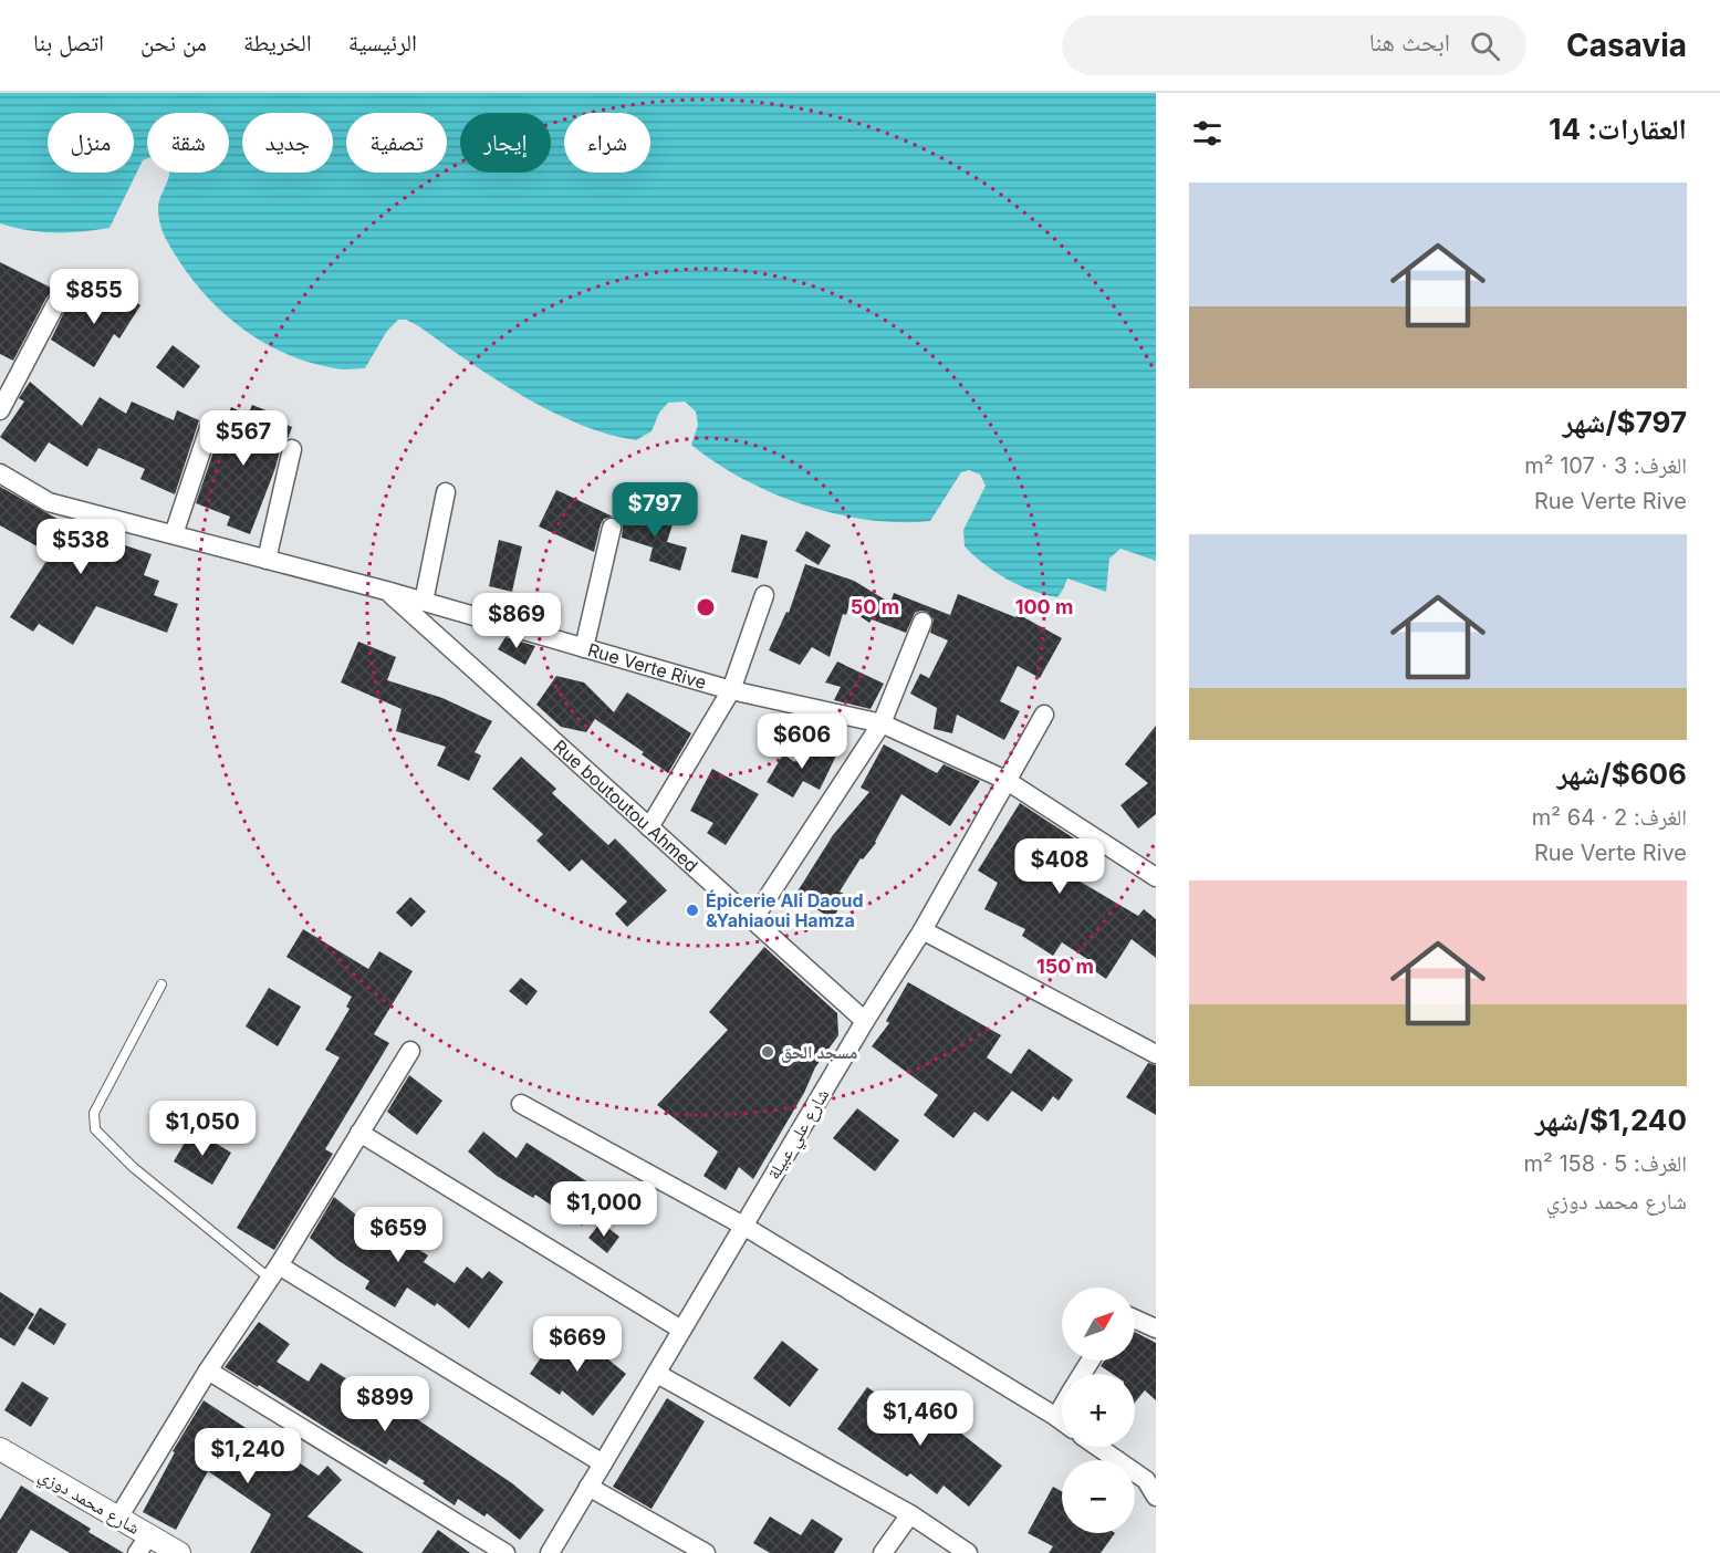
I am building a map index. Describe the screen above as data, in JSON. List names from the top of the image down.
{
  "streets": {
    "street": [
      "Rue Verte Rive",
      "Rue boutoutou Ahmed",
      "شارع علي عبيلة",
      "شارع محمد دوزي"
    ]
  },
  "crossings": [
    ["Rue Verte Rive", "Rue boutoutou Ahmed"],
    ["Rue Verte Rive", "شارع علي عبيلة"],
    ["Rue boutoutou Ahmed", "شارع علي عبيلة"]
  ],
  "places": ["Épicerie Ali Daoud &Yahiaoui Hamza", "مسجد الحق"],
  "north": "top right",
  "page": {
    "header": "Casavia",
    "search": "ابحث هنا",
    "nav": [
      "الرئيسية",
      "الخريطة",
      "من نحن",
      "اتصل بنا"
    ],
    "heading": "العقارات: 14",
    "chip": [
      "شراء",
      "إيجار",
      "تصفية",
      "جديد",
      "شقة",
      "منزل"
    ],
    "list": [
      {
        "name": "$797/شهر",
        "note": "الغرف: 3 · 107 m² · Rue Verte Rive"
      },
      {
        "name": "$606/شهر",
        "note": "الغرف: 2 · 64 m² · Rue Verte Rive"
      },
      {
        "name": "$1,240/شهر",
        "note": "الغرف: 5 · 158 m² · شارع محمد دوزي"
      }
    ],
    "price": [
      "$855",
      "$567",
      "$797",
      "$538",
      "$869",
      "$606",
      "$408",
      "$1,050",
      "$1,000",
      "$659",
      "$669",
      "$899",
      "$1,460",
      "$1,240"
    ],
    "map_buttons": ["+", "−"]
  },
  "rings": ["50 m", "100 m", "150 m"]
}
